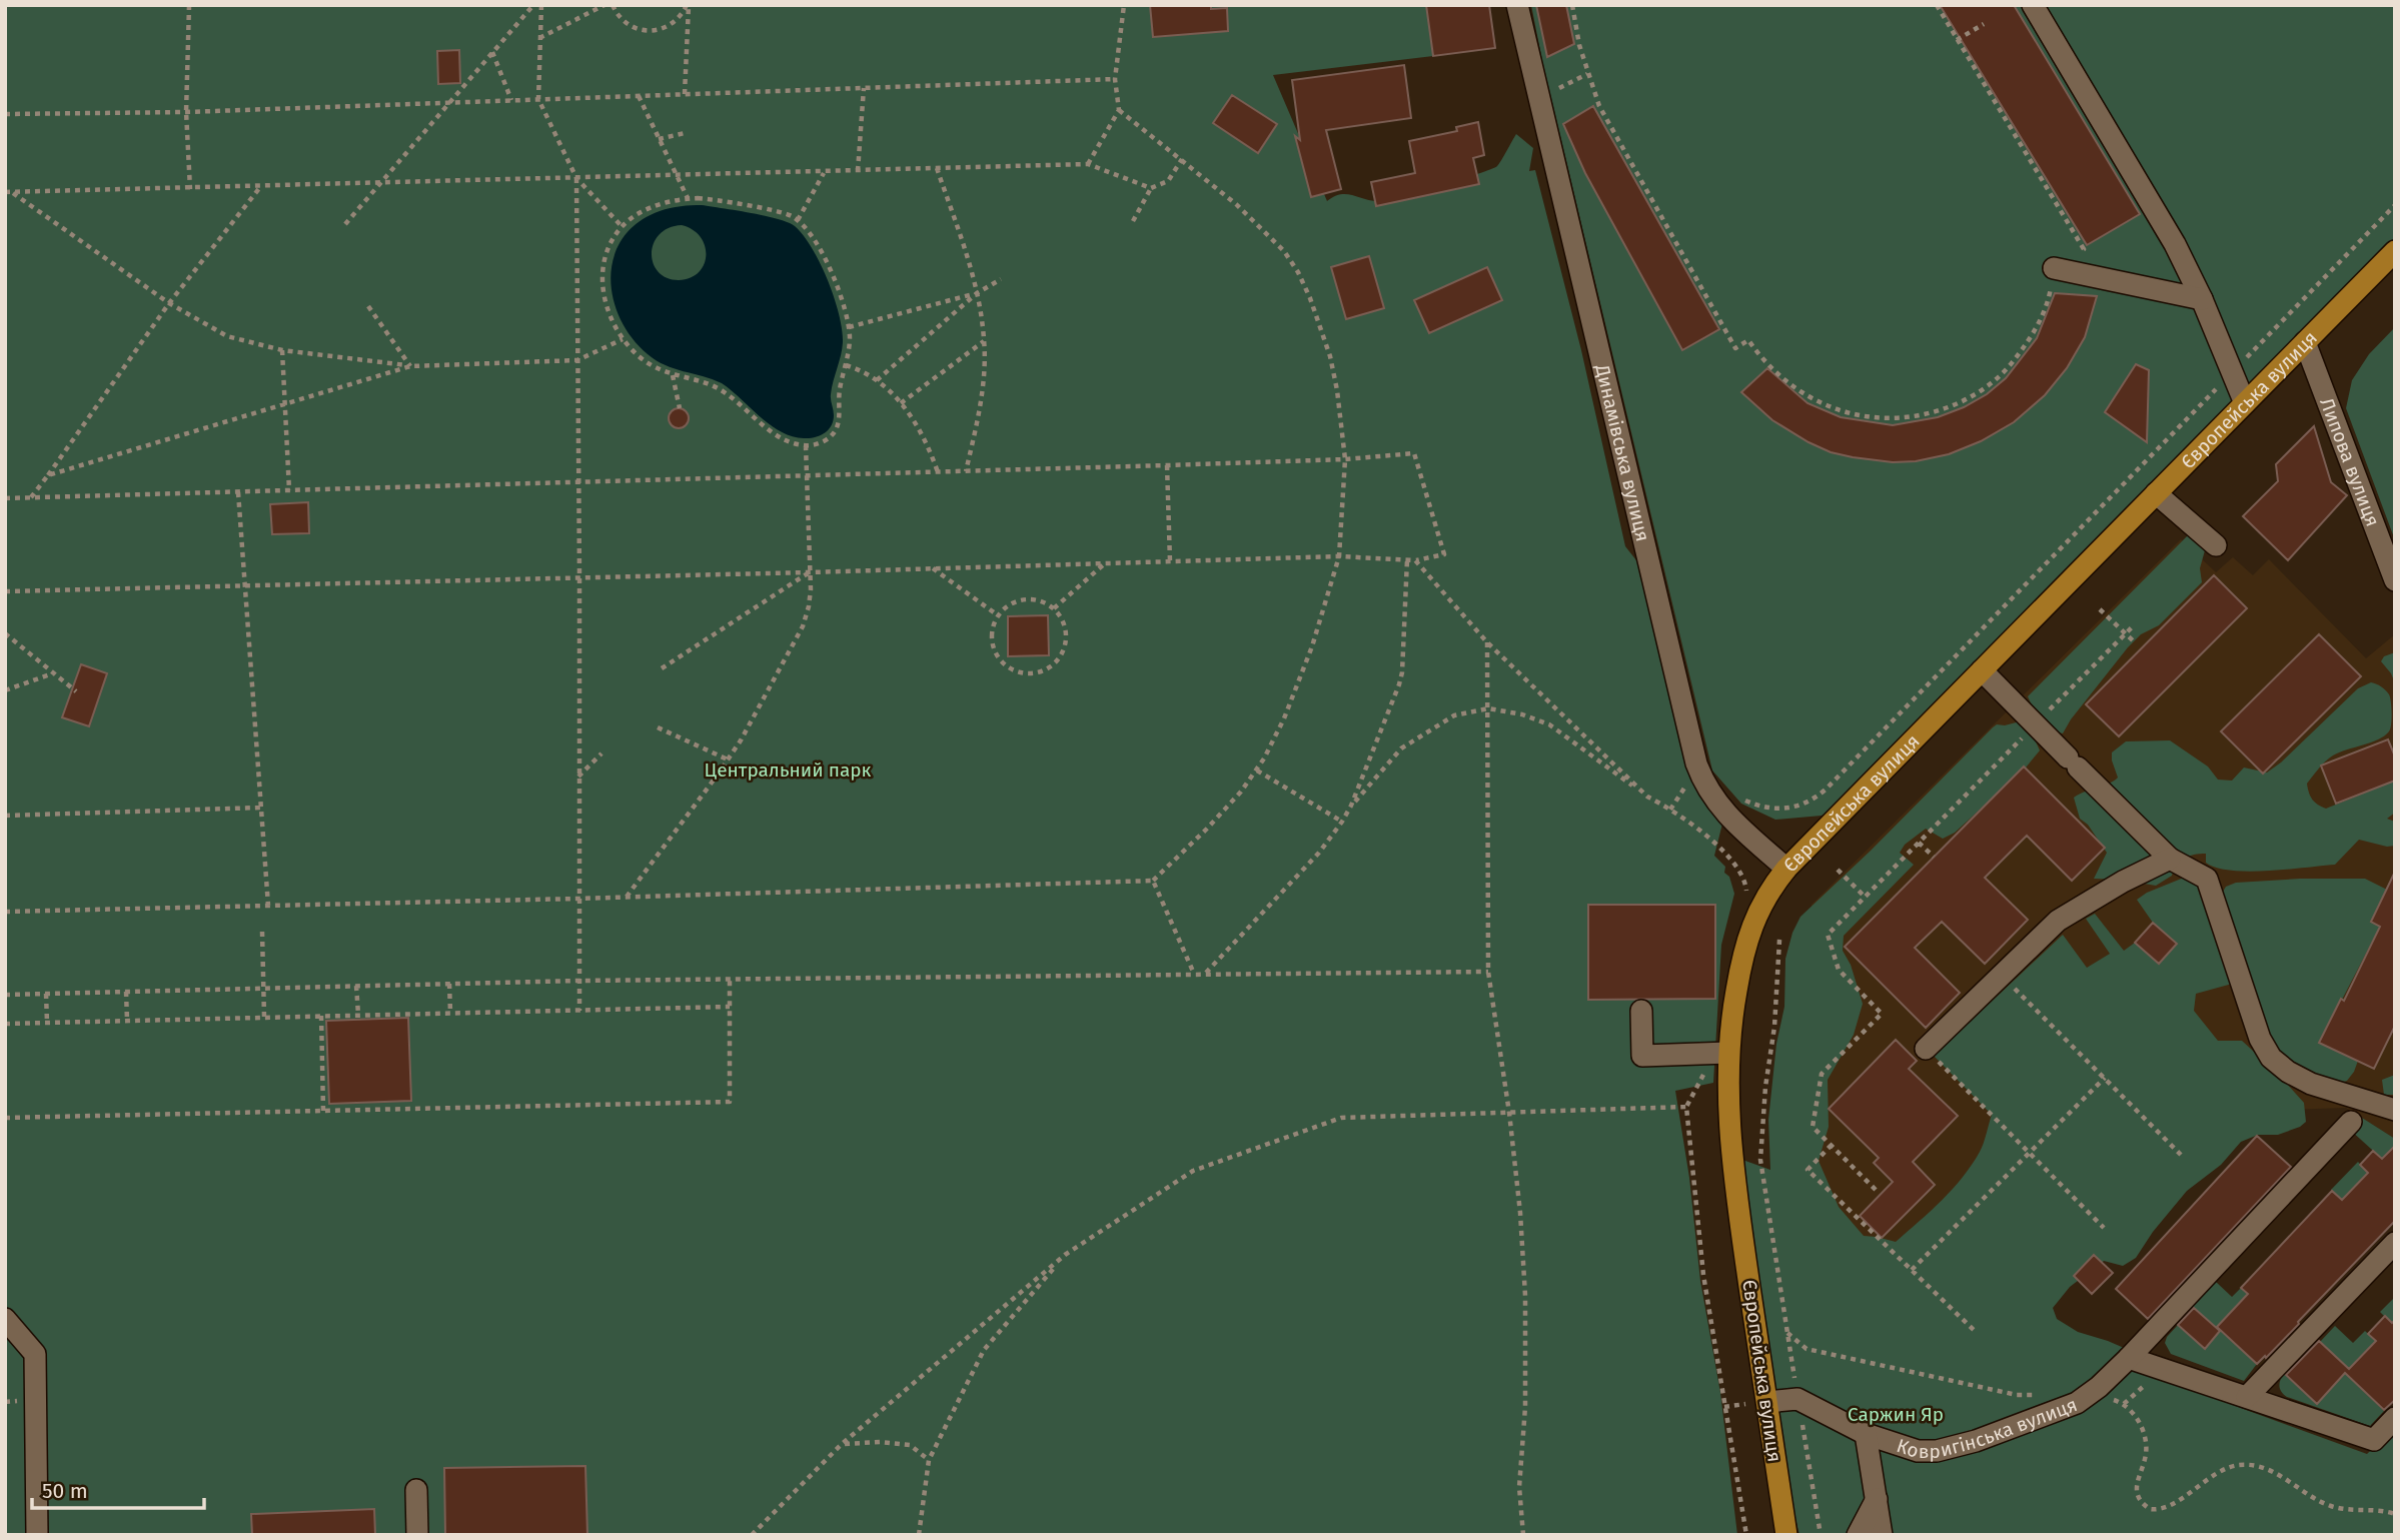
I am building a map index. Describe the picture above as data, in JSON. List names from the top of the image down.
{
  "streets": {
    "main road": ["Європейська вулиця"],
    "street": ["Динамівська вулиця", "Липова вулиця", "Ковригінська вулиця"]
  },
  "crossings": [
    ["Європейська вулиця", "Динамівська вулиця"],
    ["Європейська вулиця", "Липова вулиця"]
  ],
  "parks": ["Центральний парк", "Саржин Яр"],
  "scale_bar": "50 m"
}
